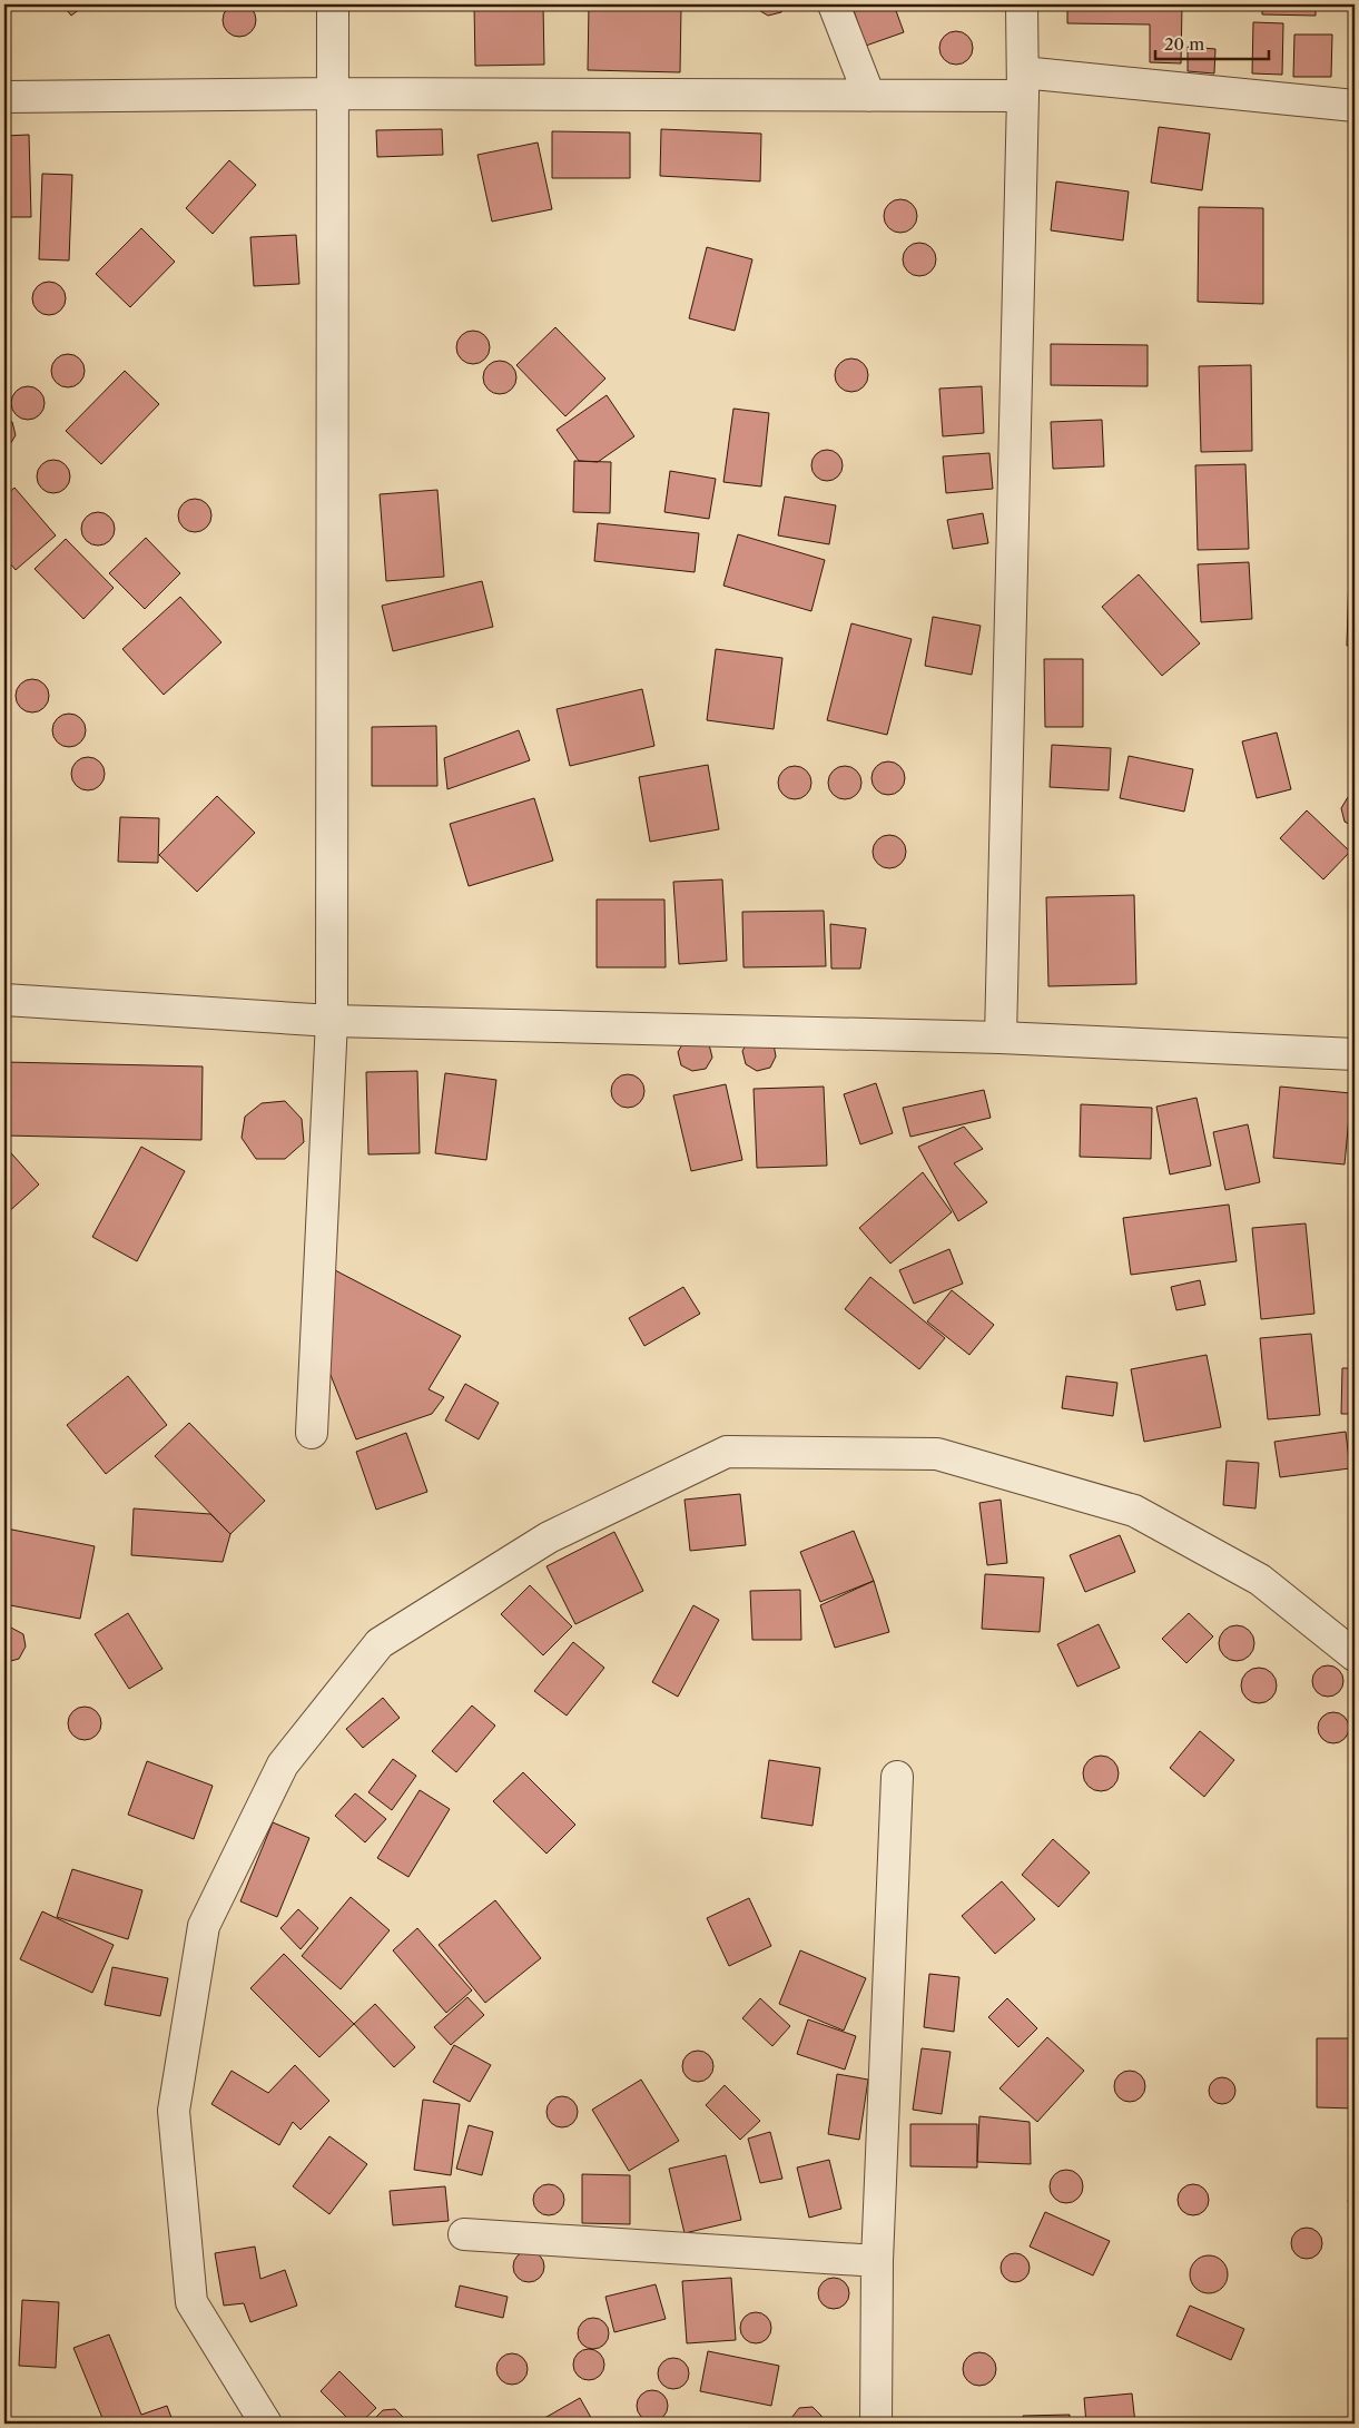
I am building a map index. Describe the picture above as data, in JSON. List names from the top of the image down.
{
  "scale_bar": "20 m"
}
